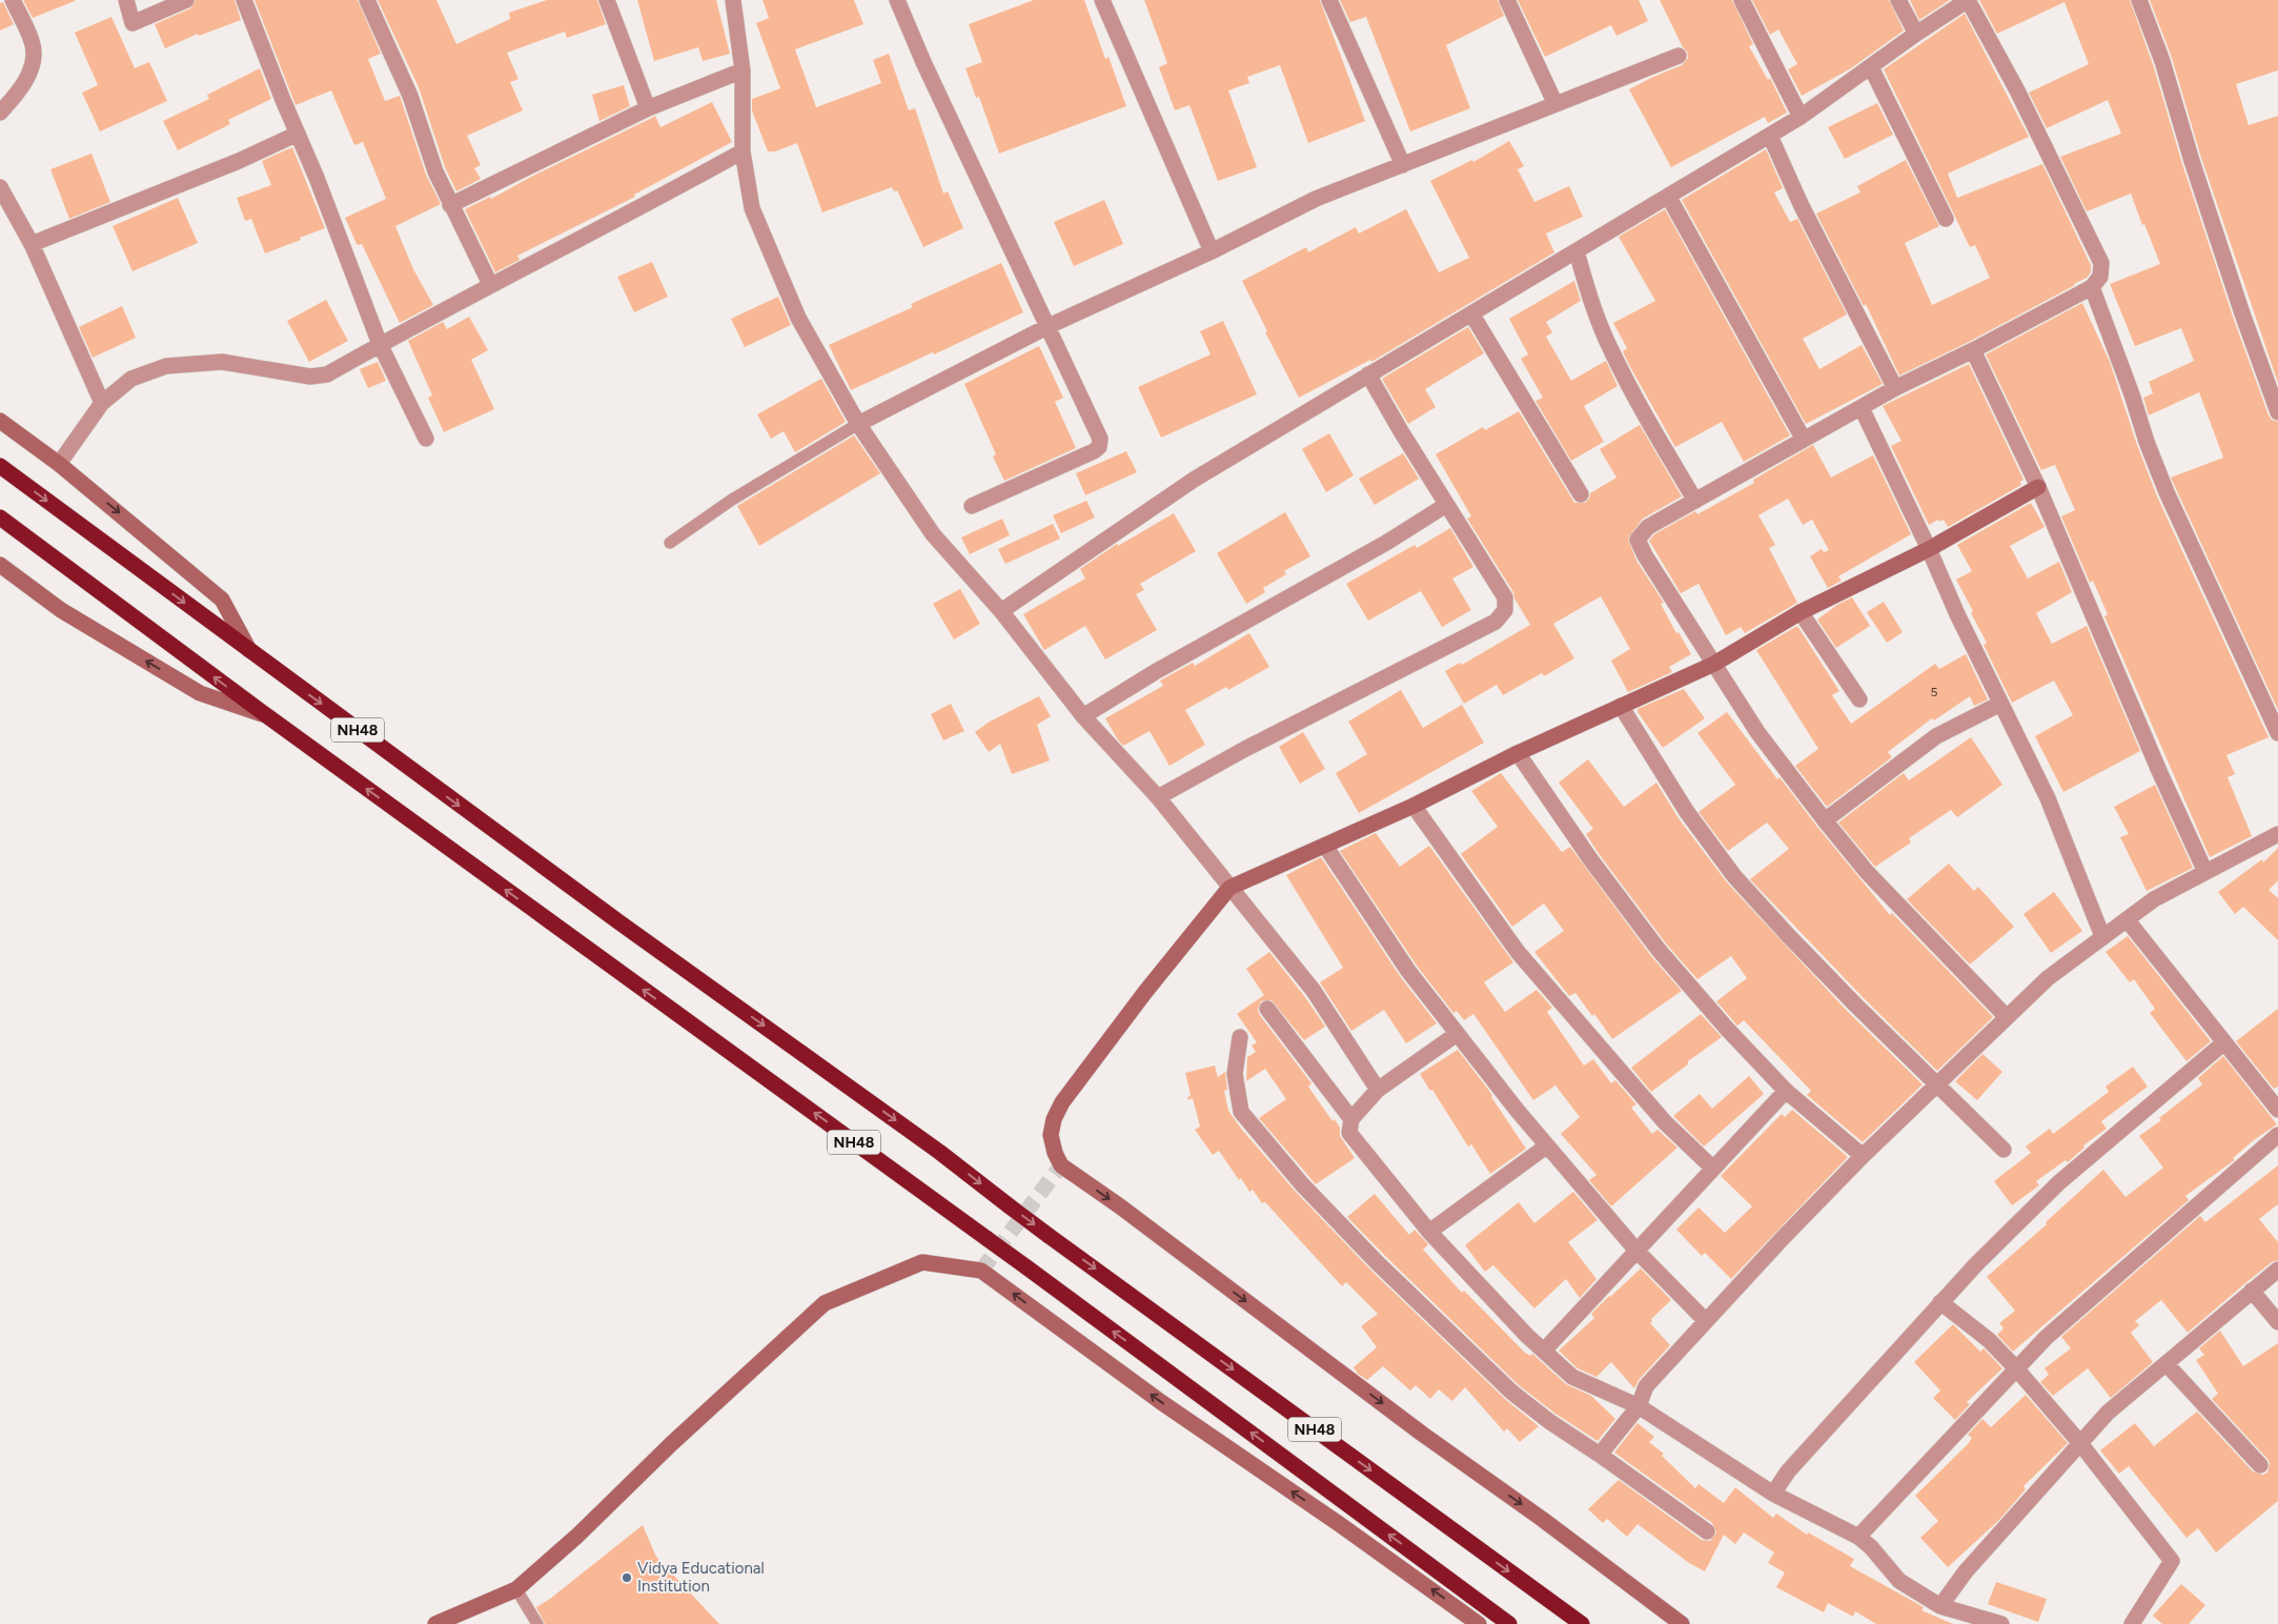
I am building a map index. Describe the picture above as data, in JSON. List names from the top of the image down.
{
  "streets": {
    "highway": ["NH48"]
  },
  "places": ["Vidya Educational Institution"],
  "house_numbers": ["5"]
}
